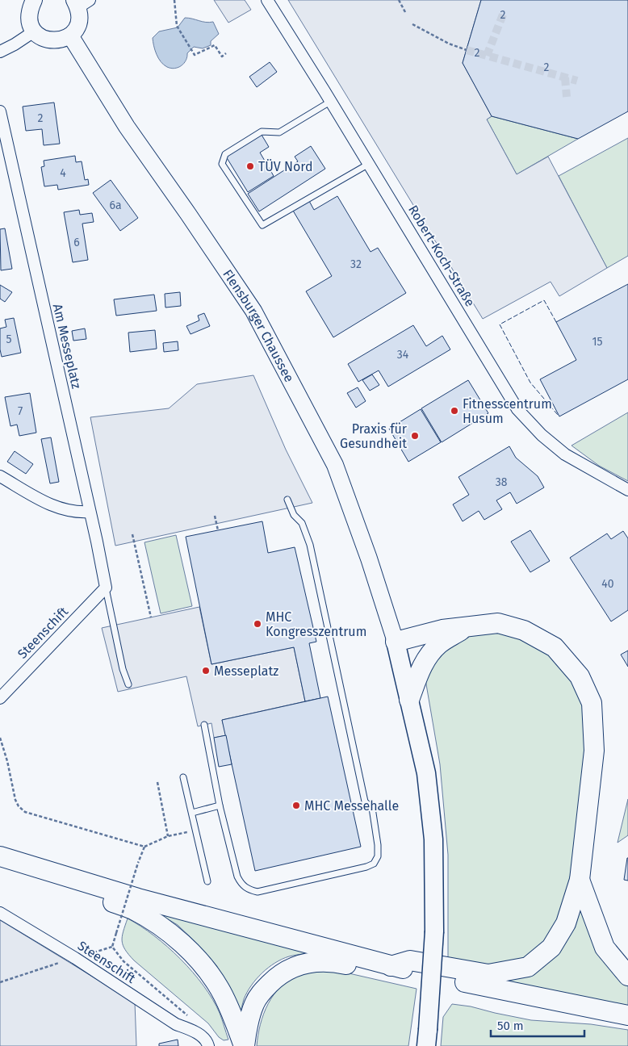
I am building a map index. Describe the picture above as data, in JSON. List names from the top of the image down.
{
  "streets": {
    "main road": ["Flensburger Chaussee"],
    "street": ["Robert-Koch-Straße", "Am Messeplatz", "Steenschift"]
  },
  "crossings": [
    ["Am Messeplatz", "Steenschift"]
  ],
  "places": [
    "TÜV Nord",
    "Fitnesscentrum Husum",
    "Praxis für Gesundheit",
    "MHC Kongresszentrum",
    "Messeplatz",
    "MHC Messehalle"
  ],
  "house_numbers": [
    "2",
    "2",
    "2",
    "2",
    "4",
    "6a",
    "6",
    "32",
    "5",
    "15",
    "34",
    "7",
    "38",
    "40"
  ],
  "scale_bar": "50 m"
}
